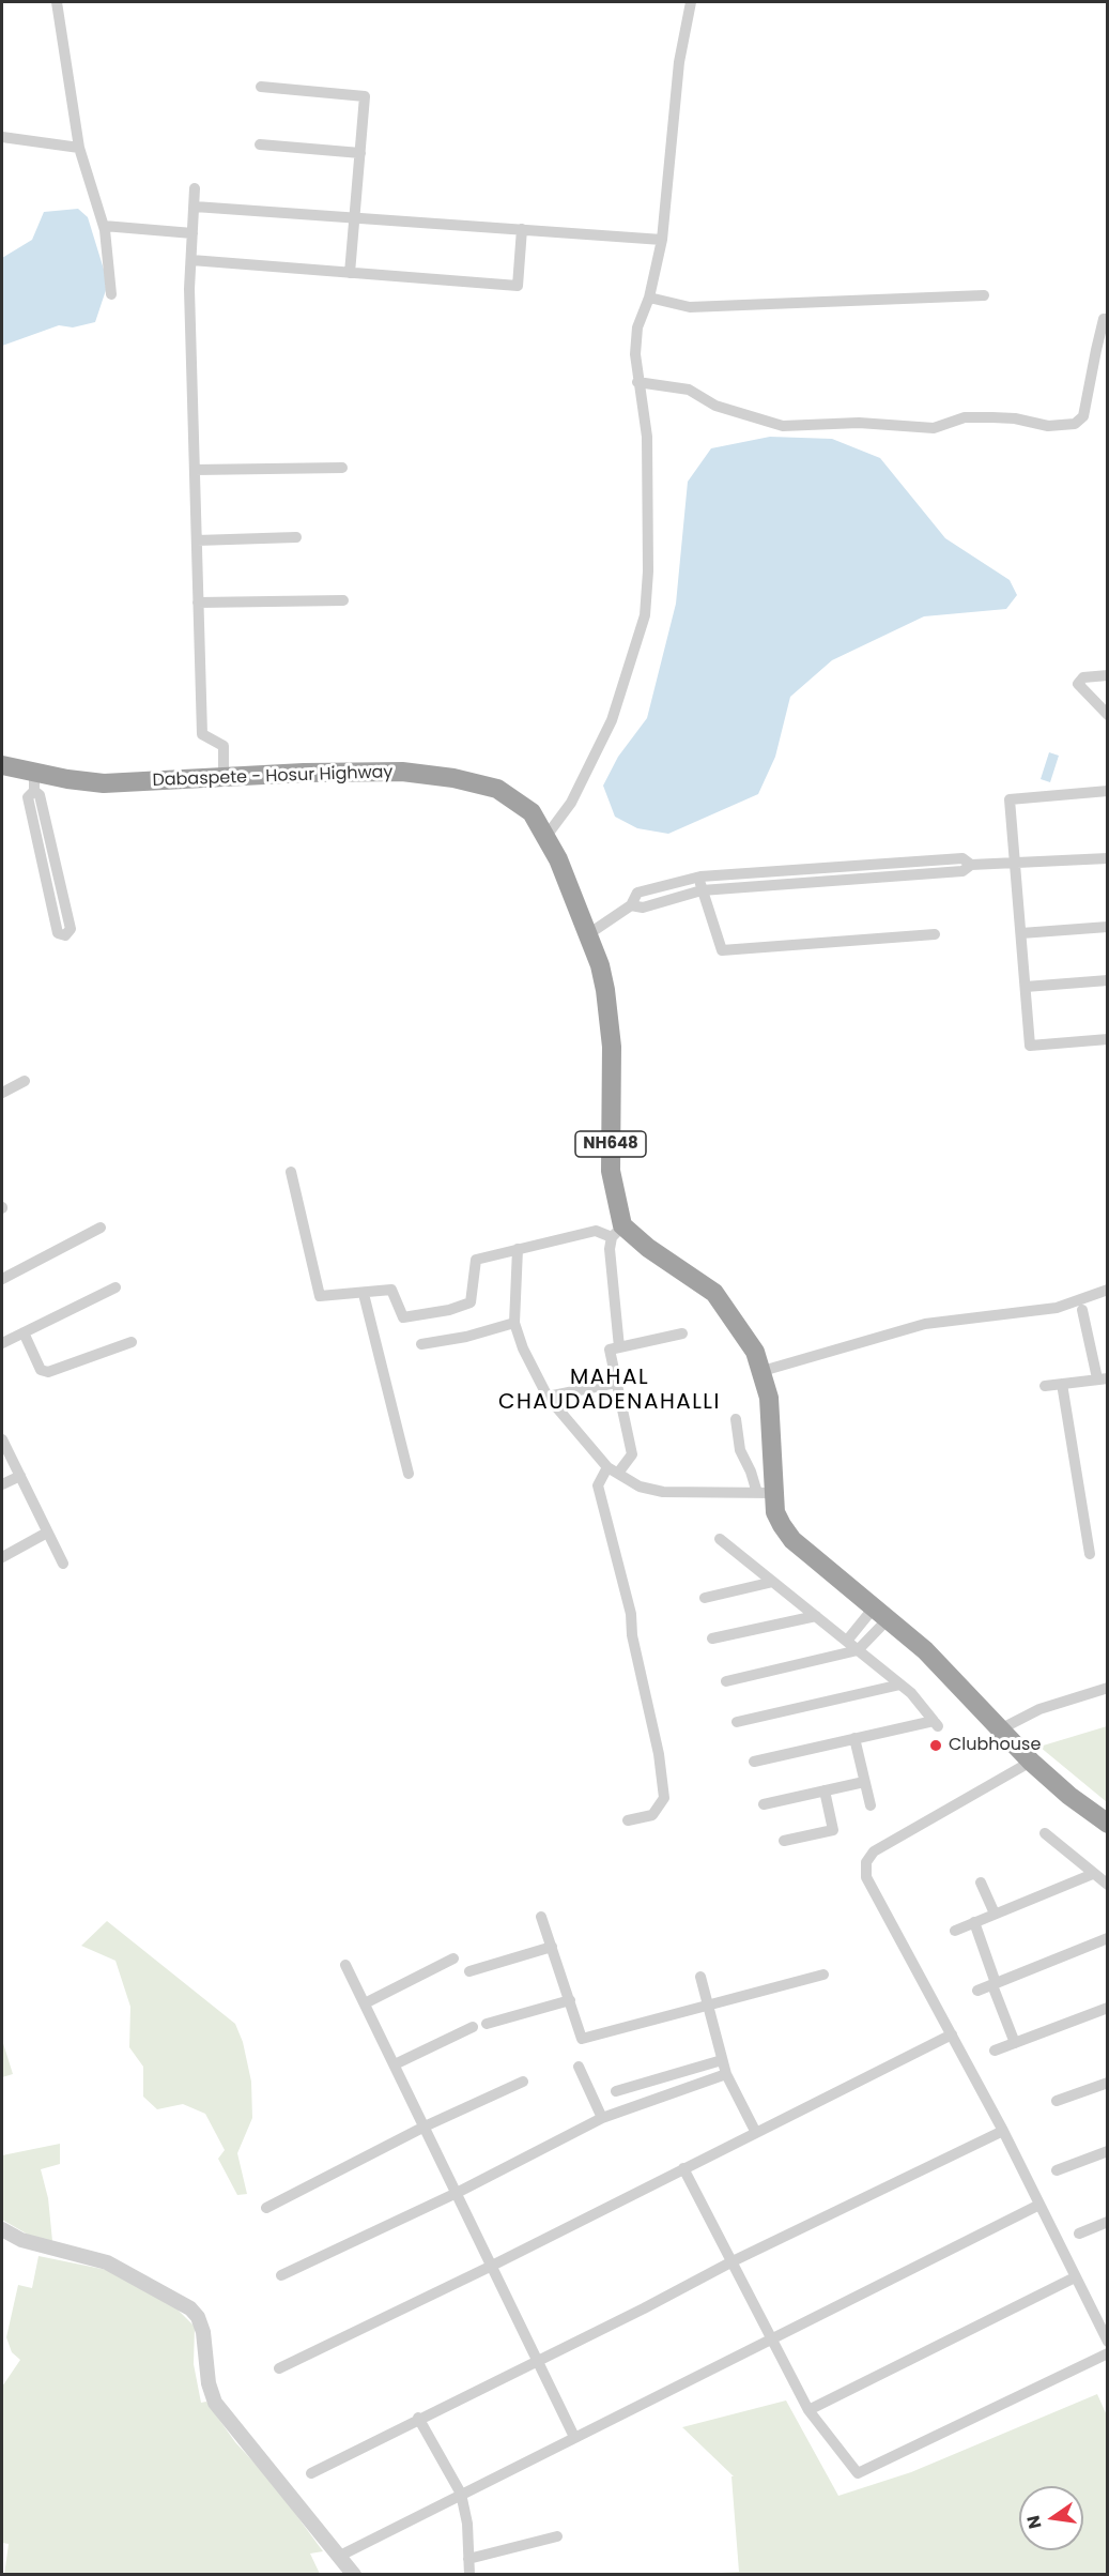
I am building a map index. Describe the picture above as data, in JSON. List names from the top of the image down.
{
  "streets": {
    "highway": ["Dabaspete - Hosur Highway", "NH648"]
  },
  "districts": ["MAHAL CHAUDADENAHALLI"],
  "places": ["Clubhouse"],
  "north": "left"
}
